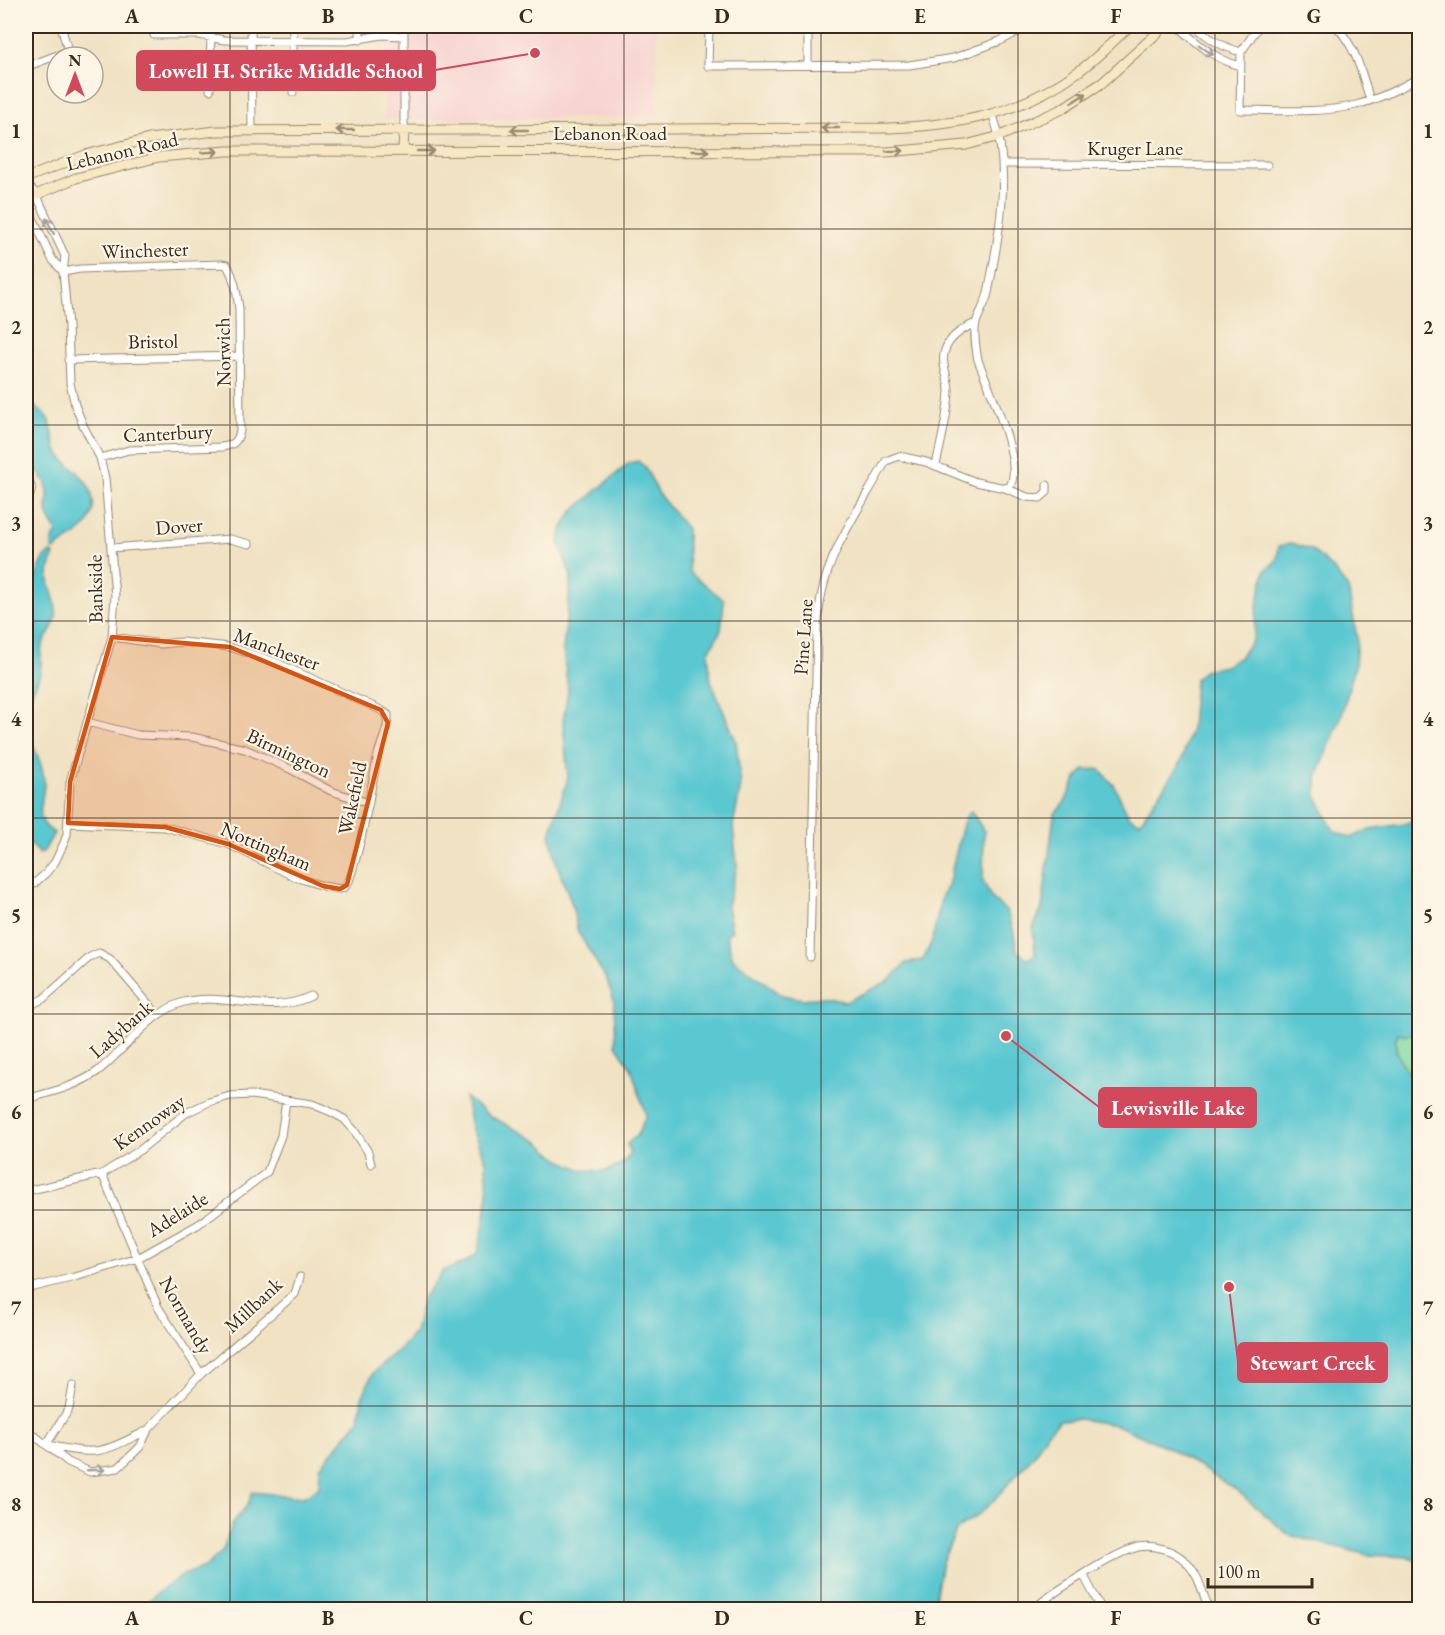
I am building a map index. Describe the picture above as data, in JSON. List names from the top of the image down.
{
  "streets": {
    "main road": ["Lebanon Road"],
    "street": [
      "Kruger Lane",
      "Winchester",
      "Bristol",
      "Norwich",
      "Canterbury",
      "Dover",
      "Bankside",
      "Pine Lane",
      "Manchester",
      "Birmington",
      "Wakefield",
      "Nottingham",
      "Ladybank",
      "Kennoway",
      "Adelaide",
      "Millbank",
      "Normandy"
    ]
  },
  "crossings": [
    ["Lebanon Road", "Bankside"],
    ["Winchester", "Norwich"],
    ["Winchester", "Bankside"],
    ["Bristol", "Norwich"],
    ["Bristol", "Bankside"],
    ["Norwich", "Canterbury"],
    ["Canterbury", "Bankside"],
    ["Dover", "Bankside"],
    ["Bankside", "Manchester"],
    ["Bankside", "Birmington"],
    ["Bankside", "Nottingham"],
    ["Manchester", "Wakefield"],
    ["Birmington", "Wakefield"],
    ["Wakefield", "Nottingham"],
    ["Kennoway", "Adelaide"],
    ["Kennoway", "Normandy"],
    ["Adelaide", "Normandy"],
    ["Millbank", "Normandy"]
  ],
  "places": ["Lowell H. Strike Middle School", "Lewisville Lake", "Stewart Creek"],
  "scale_bar": "100 m",
  "north": "top",
  "grid": {
    "columns": [
      "A",
      "B",
      "C",
      "D",
      "E",
      "F",
      "G"
    ],
    "rows": [
      "1",
      "2",
      "3",
      "4",
      "5",
      "6",
      "7",
      "8"
    ]
  }
}
